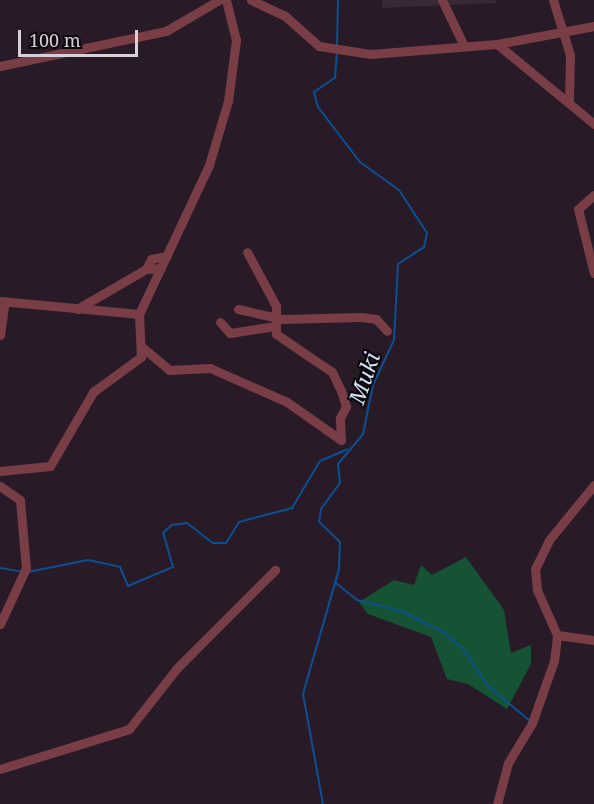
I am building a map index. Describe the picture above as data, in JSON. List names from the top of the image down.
{
  "water": ["Muki"],
  "scale_bar": "100 m"
}
